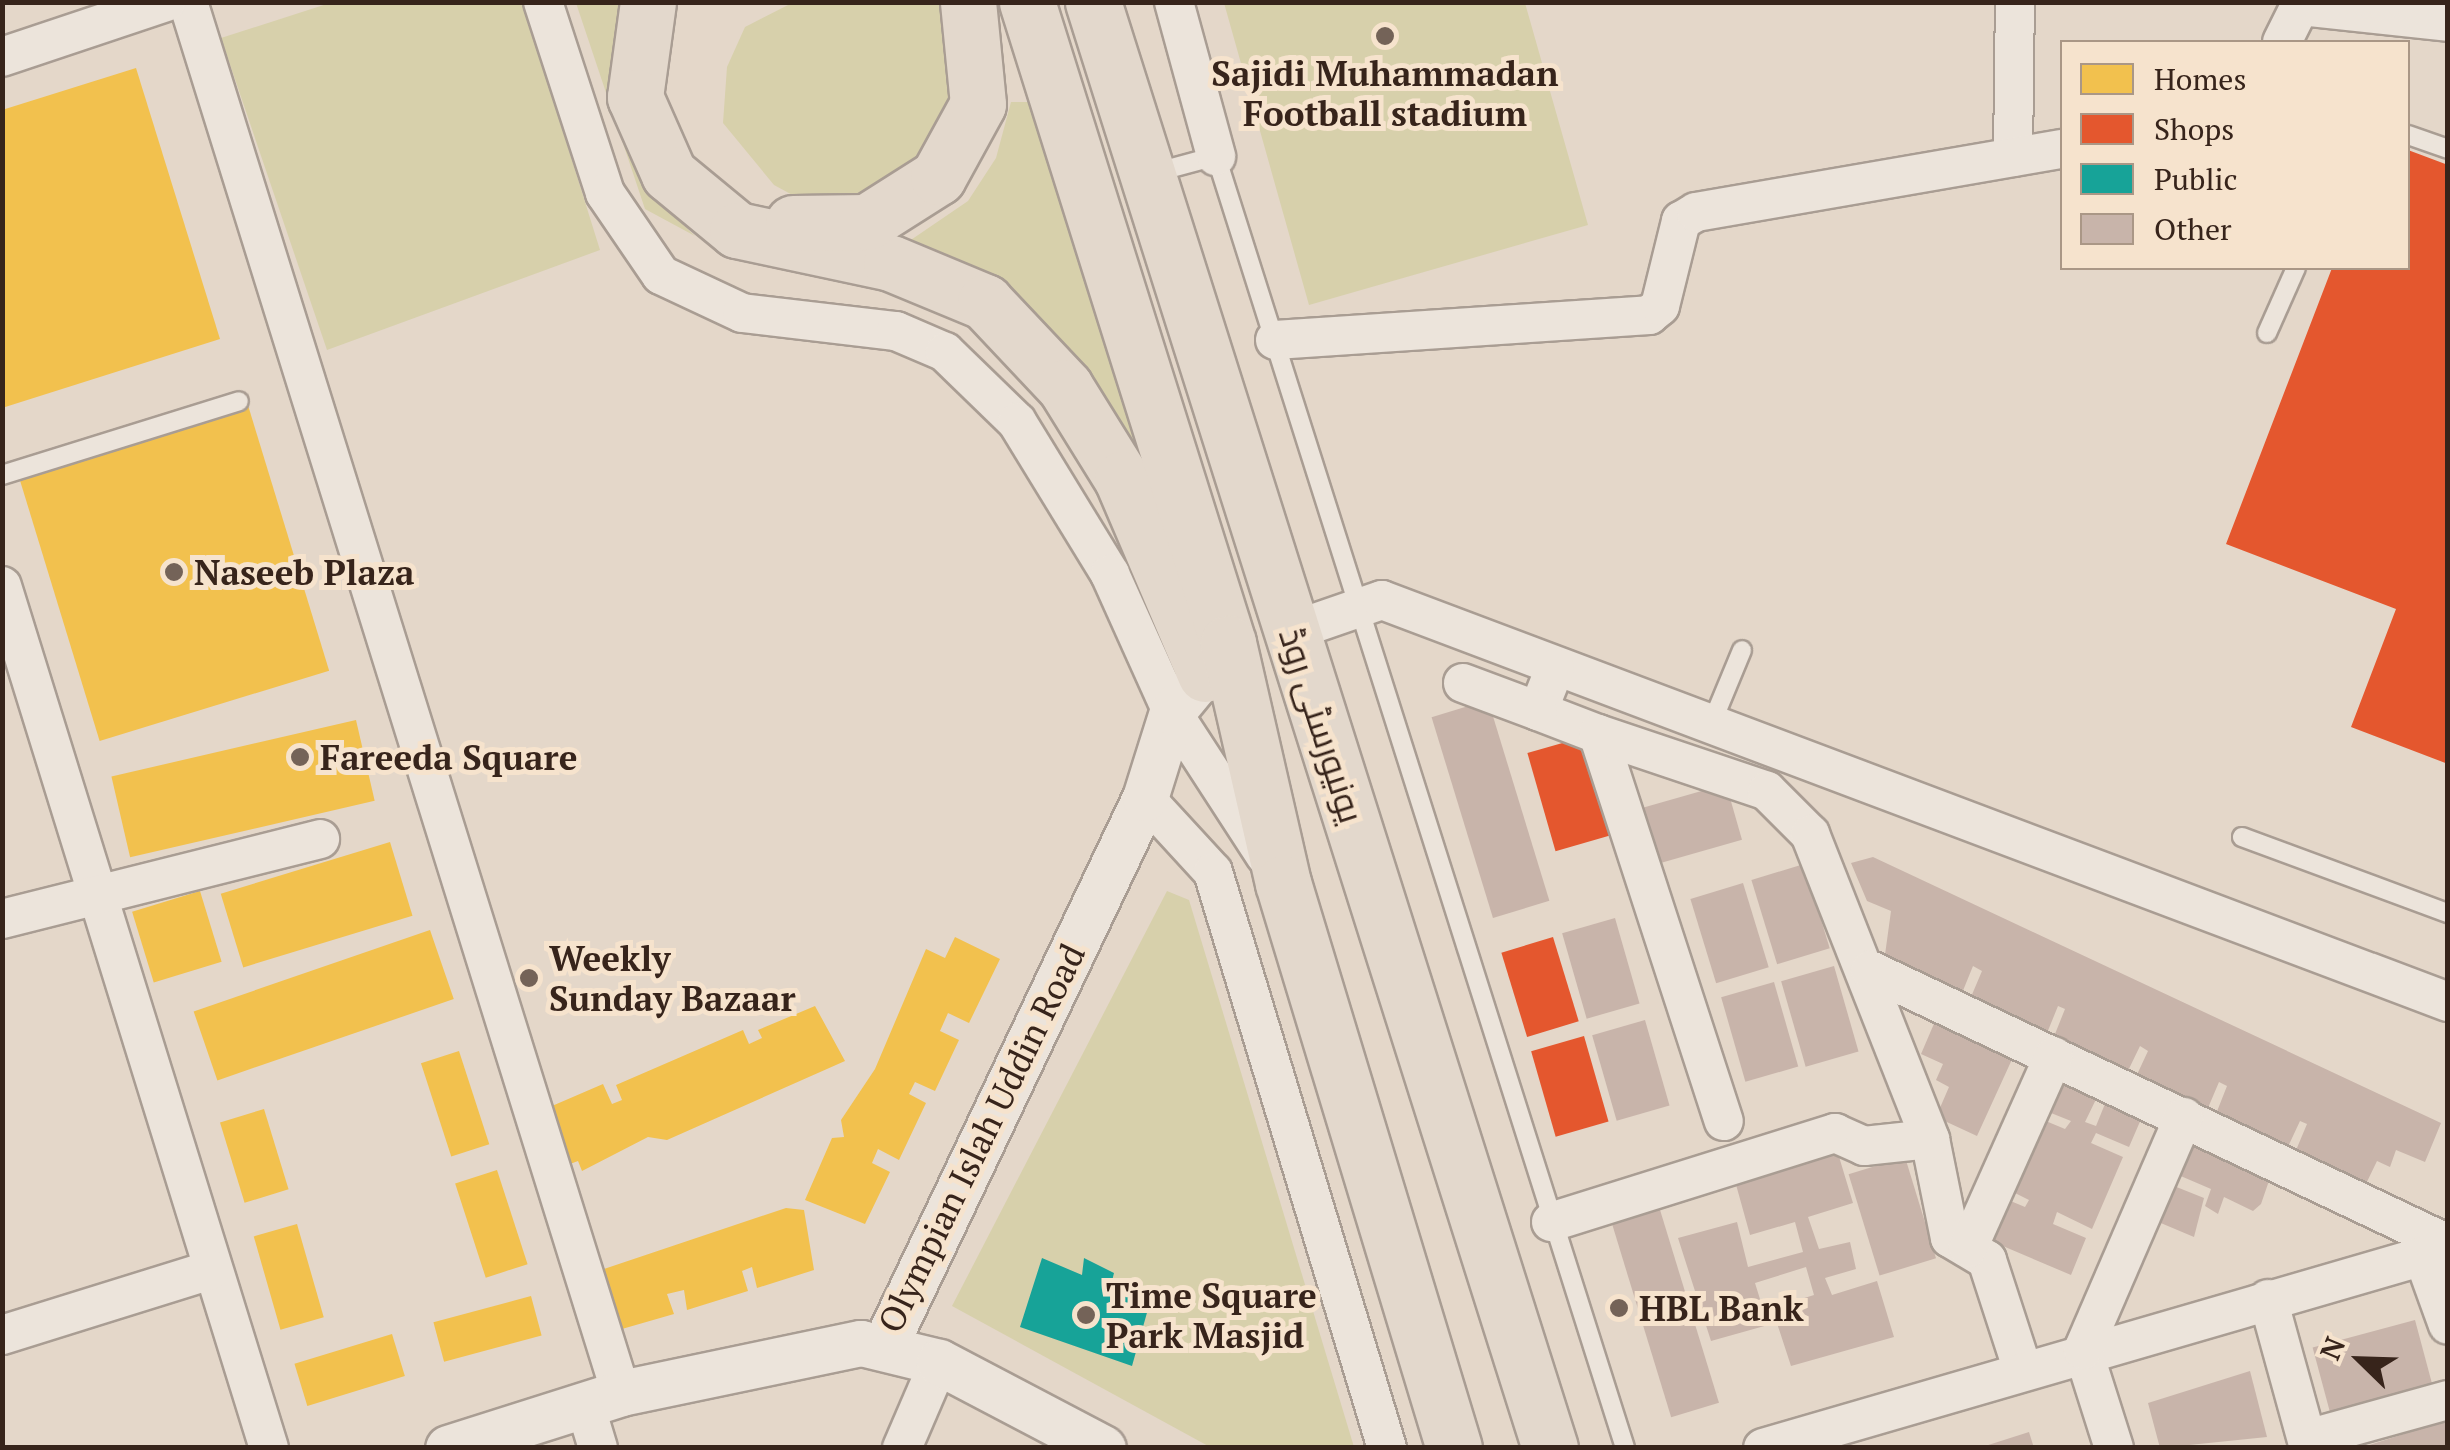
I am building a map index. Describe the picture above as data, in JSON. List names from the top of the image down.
{
  "streets": {
    "main road": ["یونیورسٹی روڈ"],
    "street": ["Olympian Islah Uddin Road"]
  },
  "crossings": [
    ["یونیورسٹی روڈ", "Olympian Islah Uddin Road"]
  ],
  "places": [
    "Sajidi Muhammadan Football stadium",
    "Naseeb Plaza",
    "Fareeda Square",
    "Weekly Sunday Bazaar",
    "HBL Bank",
    "Time Square Park Masjid"
  ],
  "legend": [
    "Homes",
    "Shops",
    "Public",
    "Other"
  ],
  "north": "top left"
}
